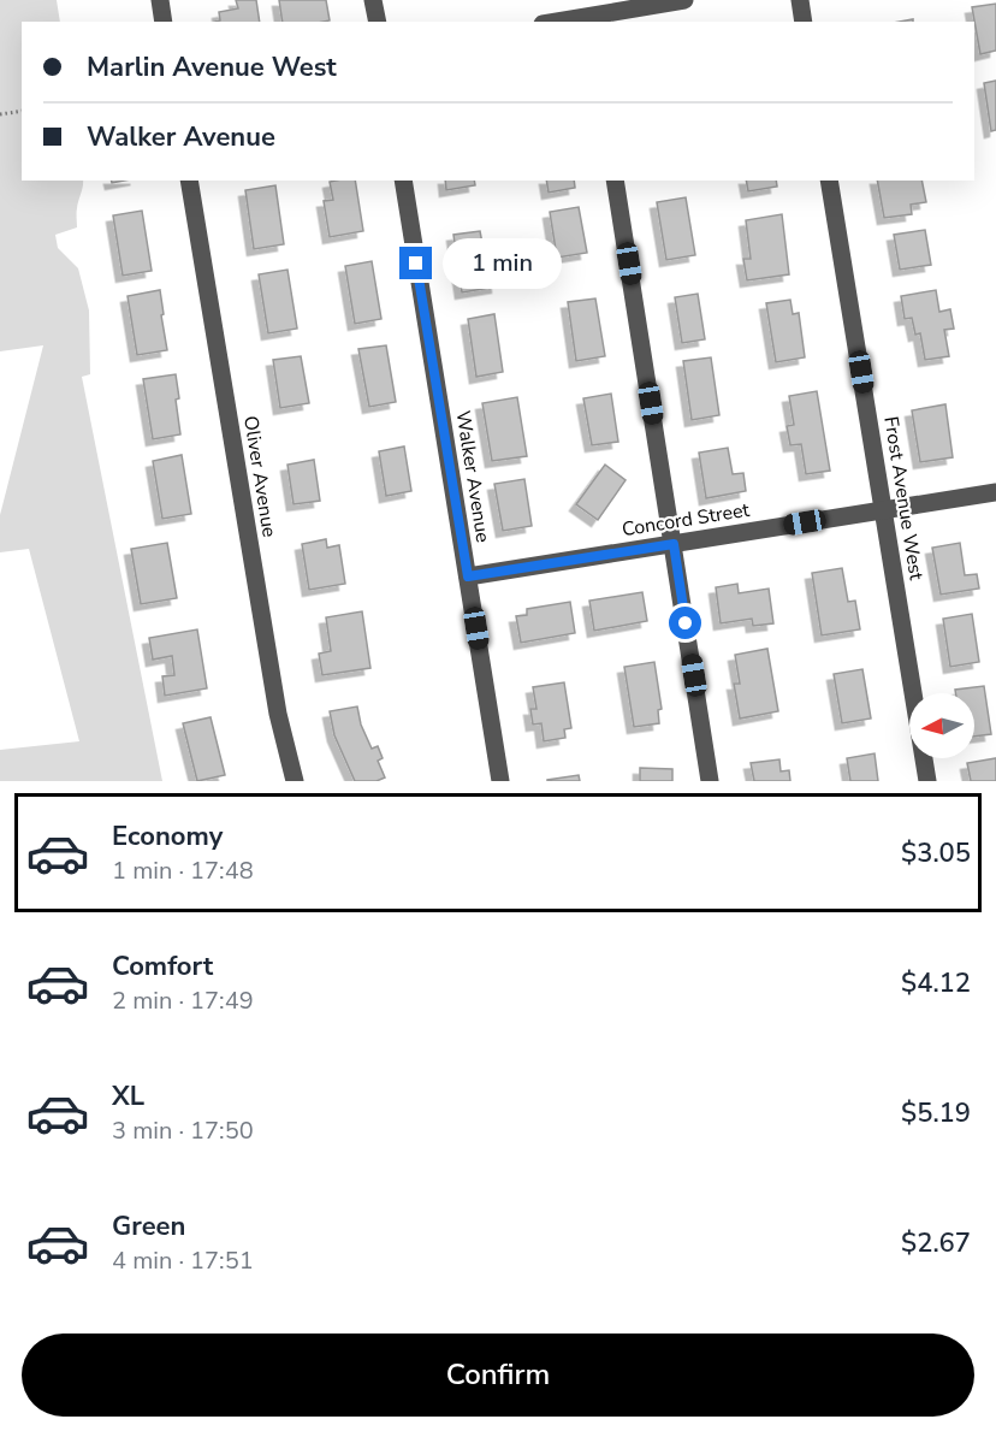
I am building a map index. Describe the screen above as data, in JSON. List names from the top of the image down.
{
  "streets": {
    "street": [
      "Oliver Avenue",
      "Walker Avenue",
      "Frost Avenue West",
      "Concord Street"
    ]
  },
  "crossings": [
    ["Walker Avenue", "Concord Street"],
    ["Frost Avenue West", "Concord Street"]
  ],
  "north": "left",
  "page": {
    "banner": ["Marlin Avenue West", "Walker Avenue"],
    "bubble": "1 min",
    "list": [
      {
        "name": "Economy",
        "note": "1 min · 17:48",
        "value": "$3.05"
      },
      {
        "name": "Comfort",
        "note": "2 min · 17:49",
        "value": "$4.12"
      },
      {
        "name": "XL",
        "note": "3 min · 17:50",
        "value": "$5.19"
      },
      {
        "name": "Green",
        "note": "4 min · 17:51",
        "value": "$2.67"
      }
    ],
    "buttons": "Confirm"
  }
}
